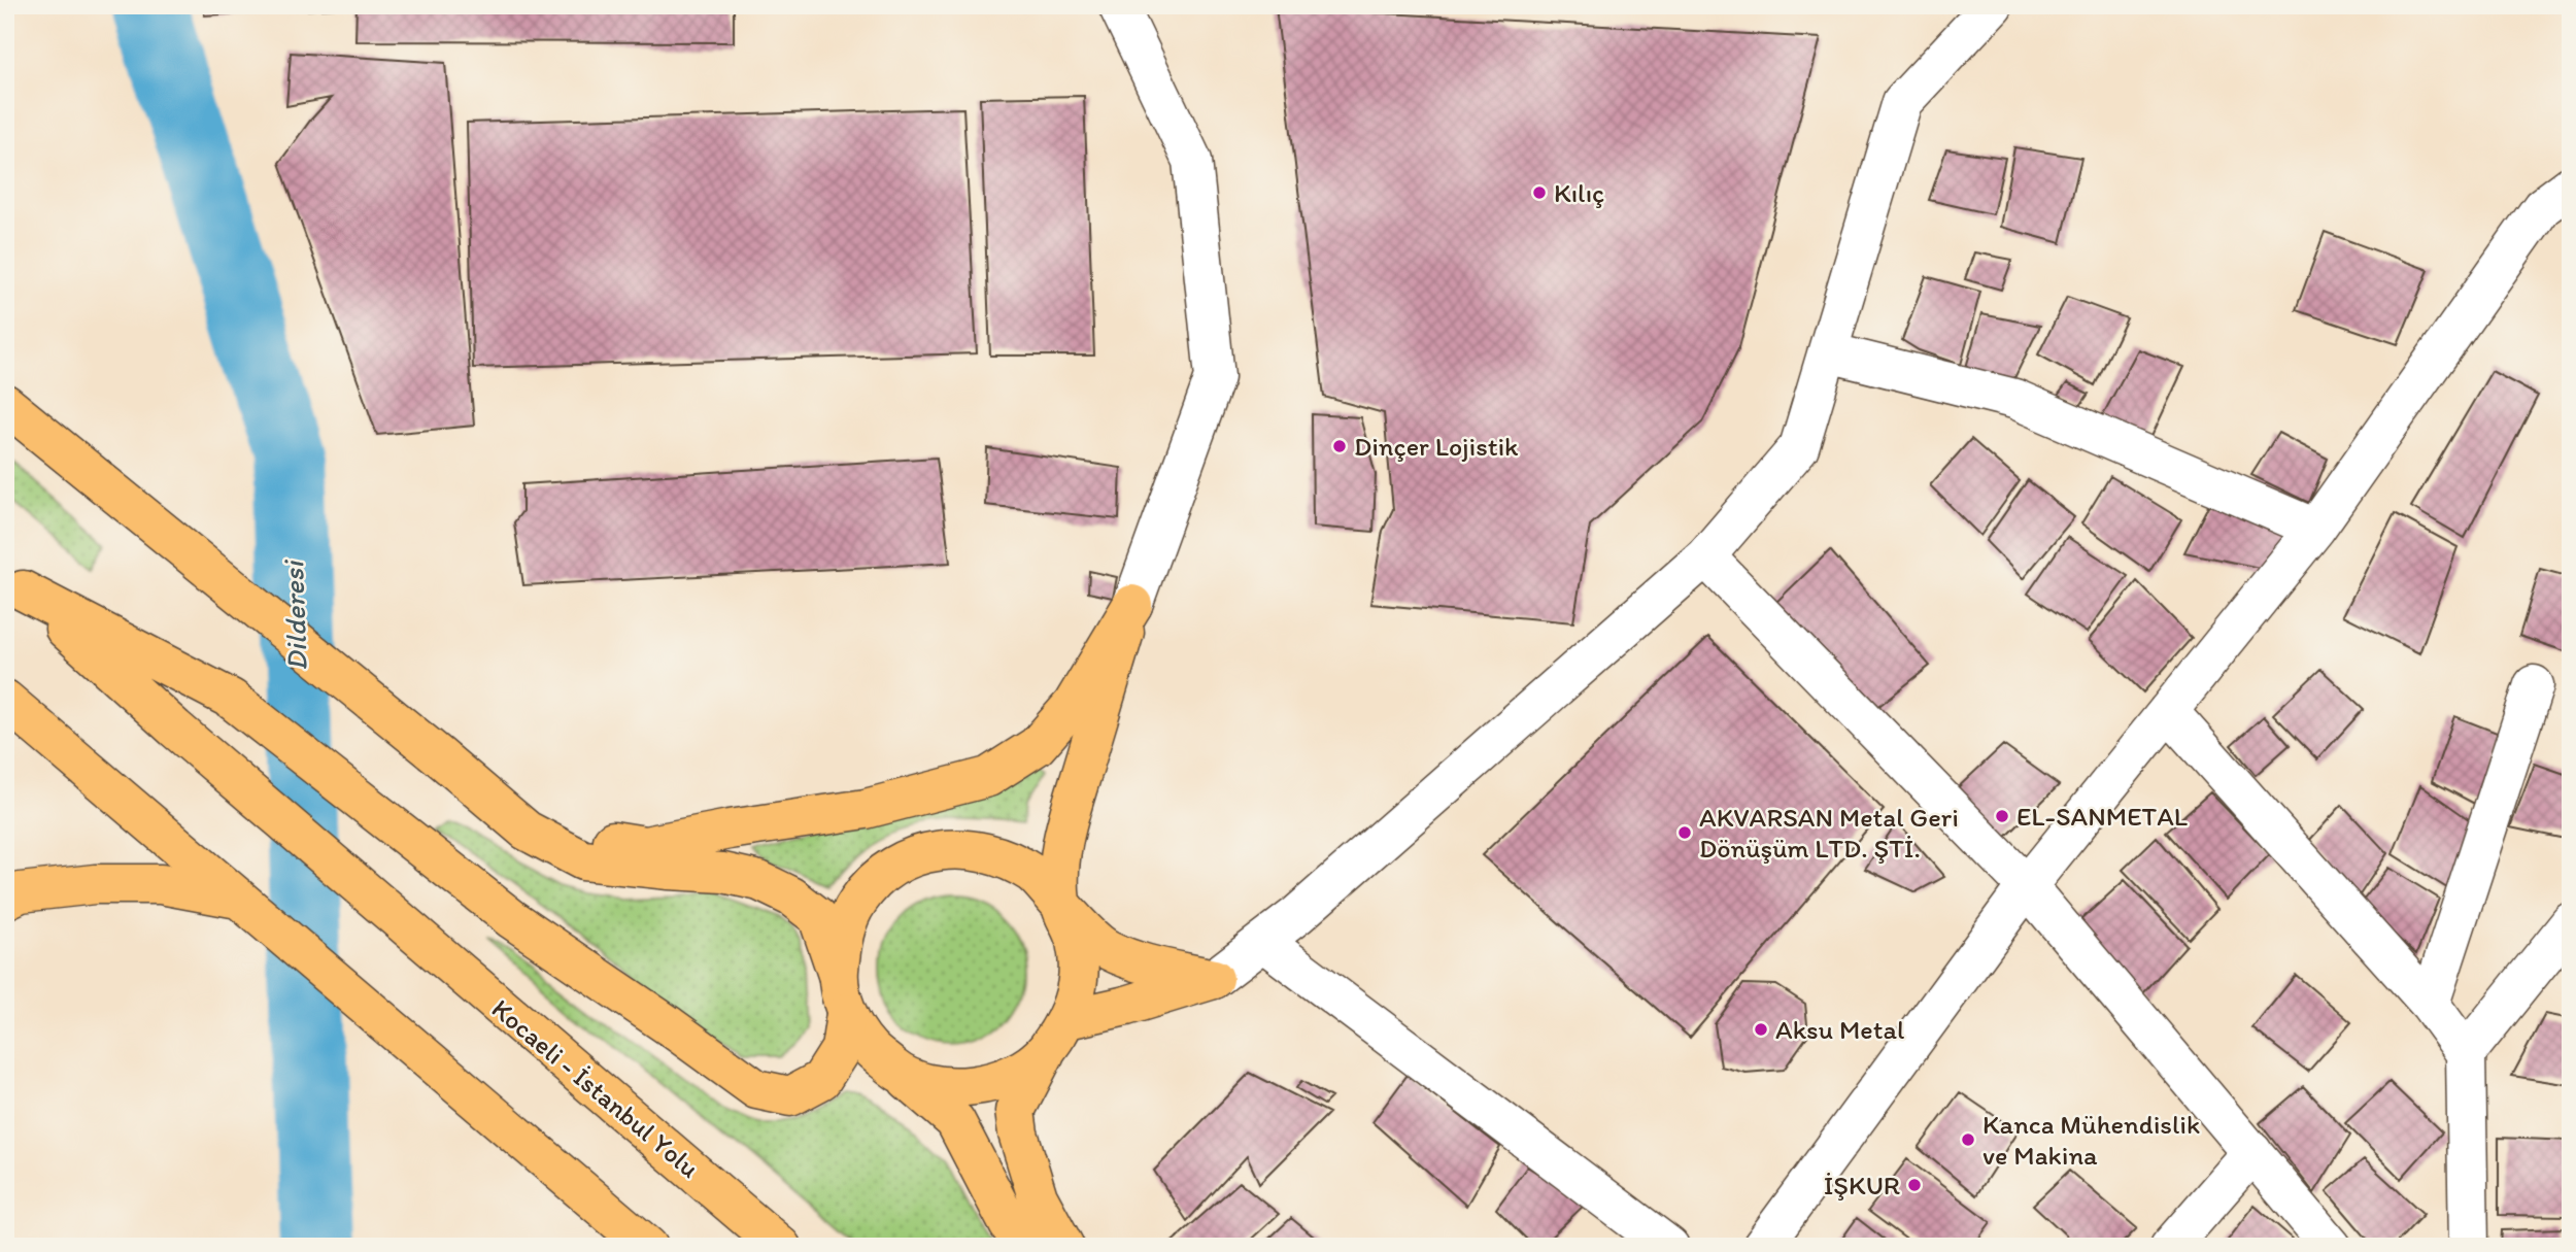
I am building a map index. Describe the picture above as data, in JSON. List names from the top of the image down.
{
  "streets": {
    "main road": ["Kocaeli - İstanbul Yolu"]
  },
  "water": ["Dilderesi"],
  "places": [
    "Kılıç",
    "Dinçer Lojistik",
    "EL-SANMETAL",
    "AKVARSAN Metal Geri Dönüşüm LTD. ŞTİ.",
    "Aksu Metal",
    "Kanca Mühendislik ve Makina",
    "İŞKUR"
  ]
}
